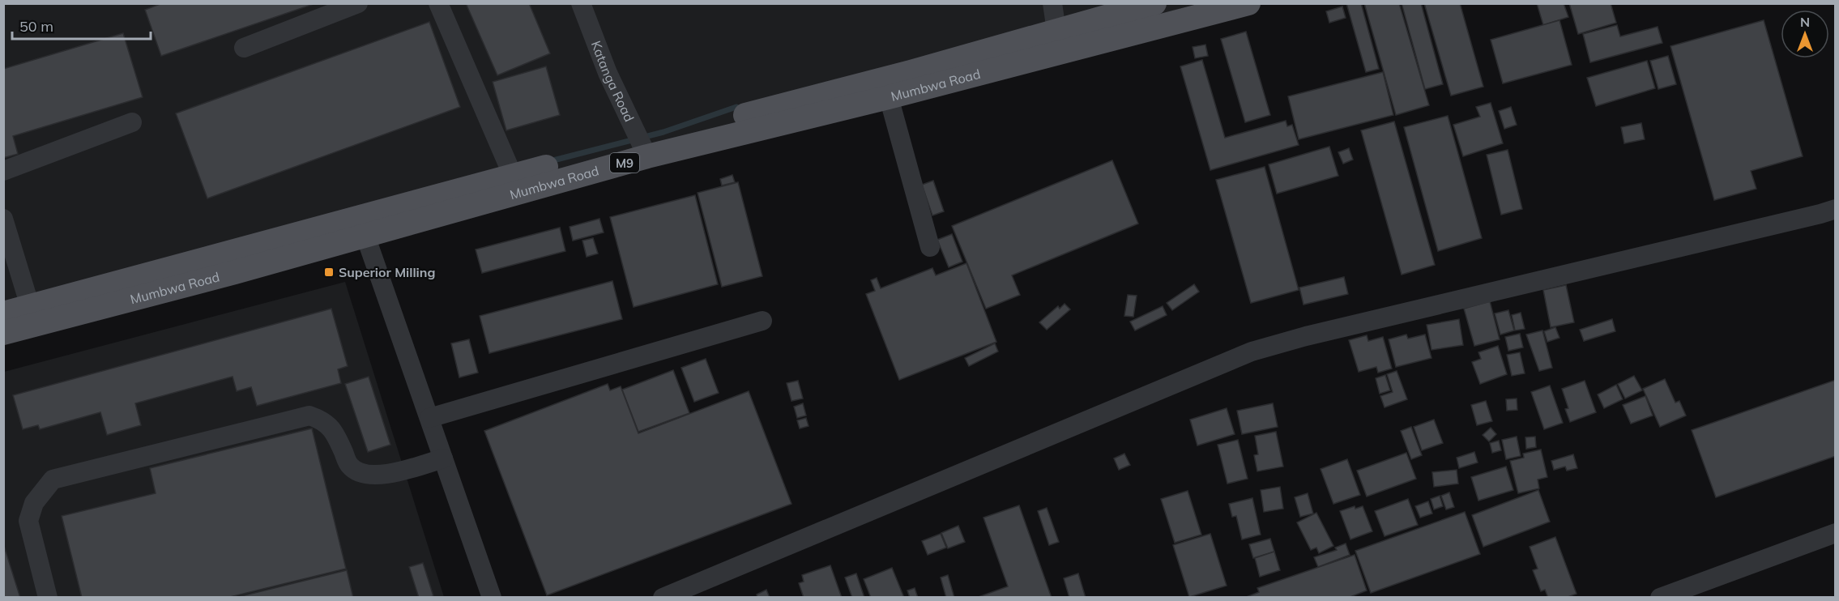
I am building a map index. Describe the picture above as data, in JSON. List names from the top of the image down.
{
  "streets": {
    "main road": ["Mumbwa Road", "M9"],
    "street": ["Katanga Road"]
  },
  "crossings": [
    ["Katanga Road", "Mumbwa Road"]
  ],
  "places": {
    "transit": ["Superior Milling"]
  },
  "scale_bar": "50 m",
  "north": "top"
}
